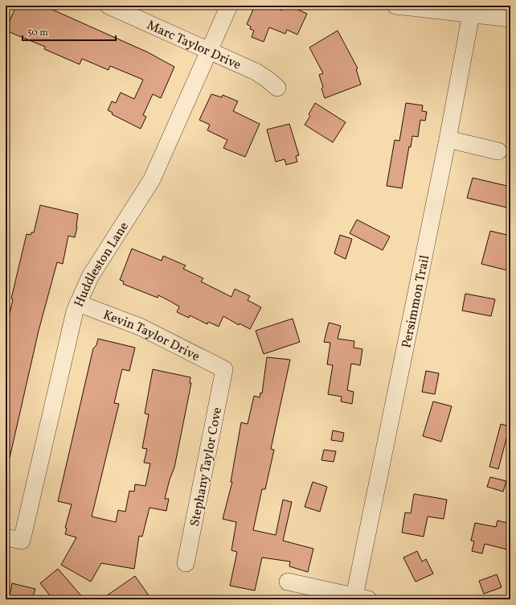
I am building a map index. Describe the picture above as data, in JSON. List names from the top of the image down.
{
  "streets": {
    "street": [
      "Marc Taylor Drive",
      "Huddleston Lane",
      "Persimmon Trail",
      "Kevin Taylor Drive",
      "Stephany Taylor Cove"
    ]
  },
  "crossings": [
    ["Marc Taylor Drive", "Huddleston Lane"],
    ["Huddleston Lane", "Kevin Taylor Drive"],
    ["Kevin Taylor Drive", "Stephany Taylor Cove"]
  ],
  "scale_bar": "50 m"
}
